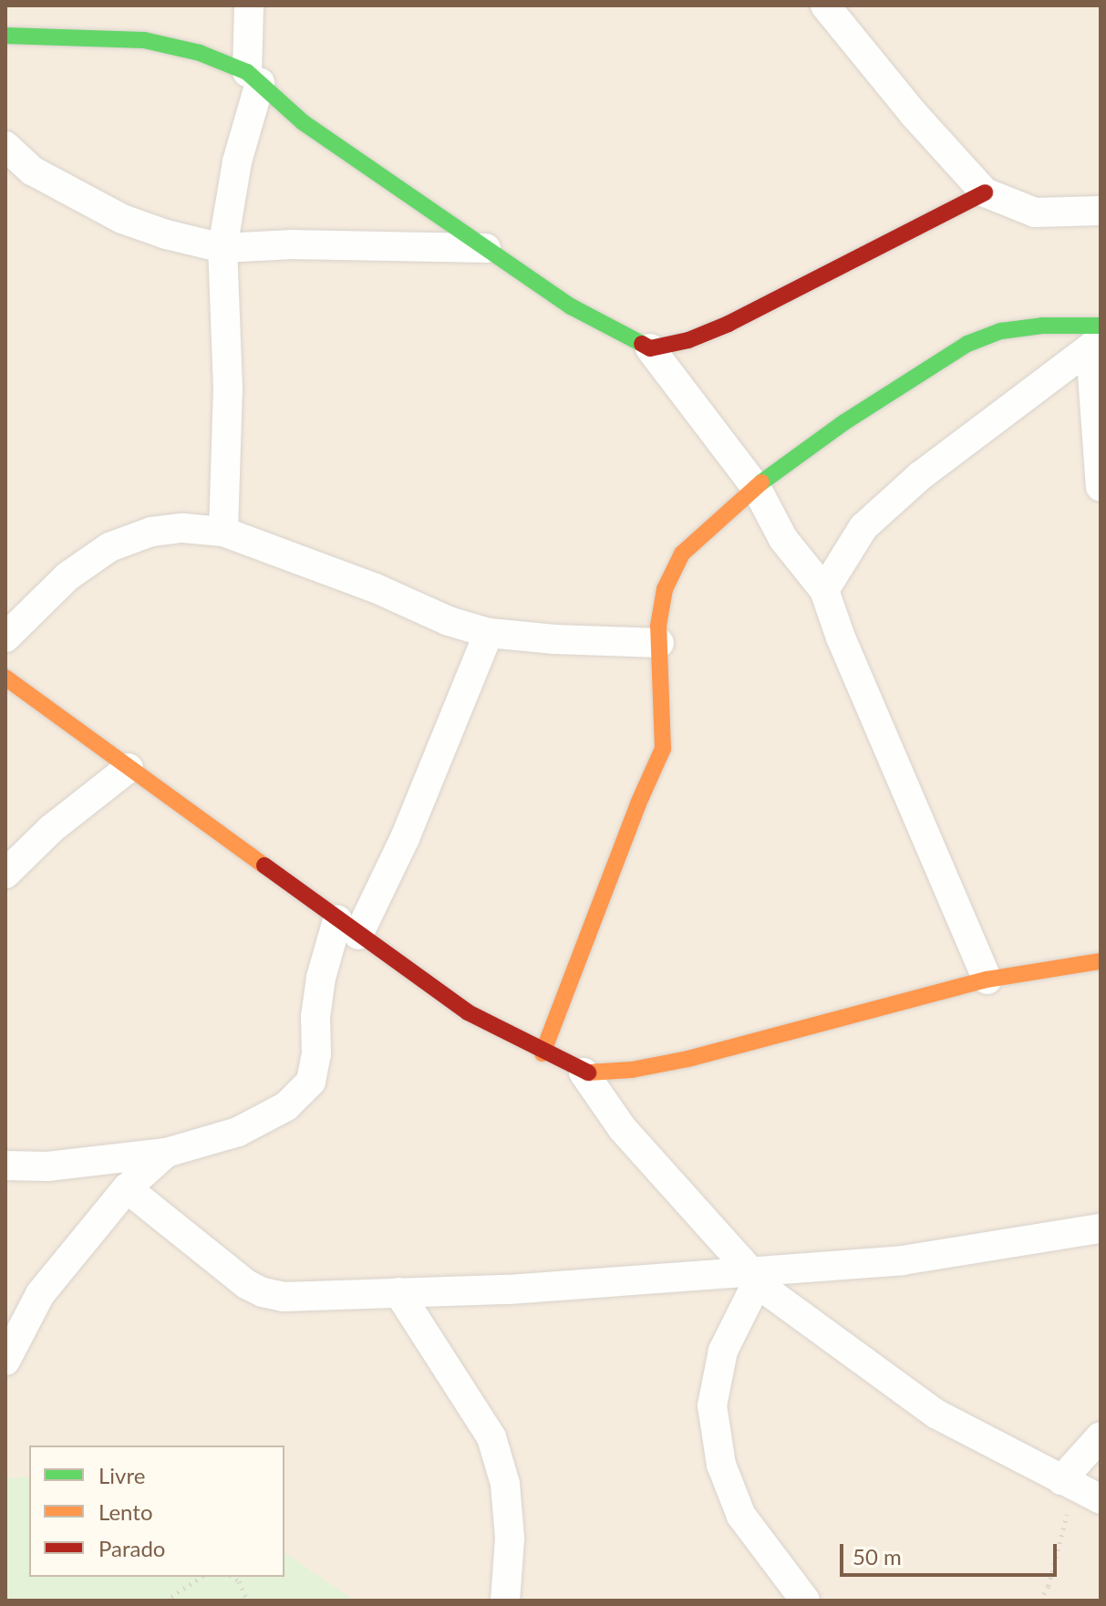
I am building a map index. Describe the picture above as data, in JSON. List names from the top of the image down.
{
  "legend": ["Livre", "Lento", "Parado"],
  "scale_bar": "50 m"
}
